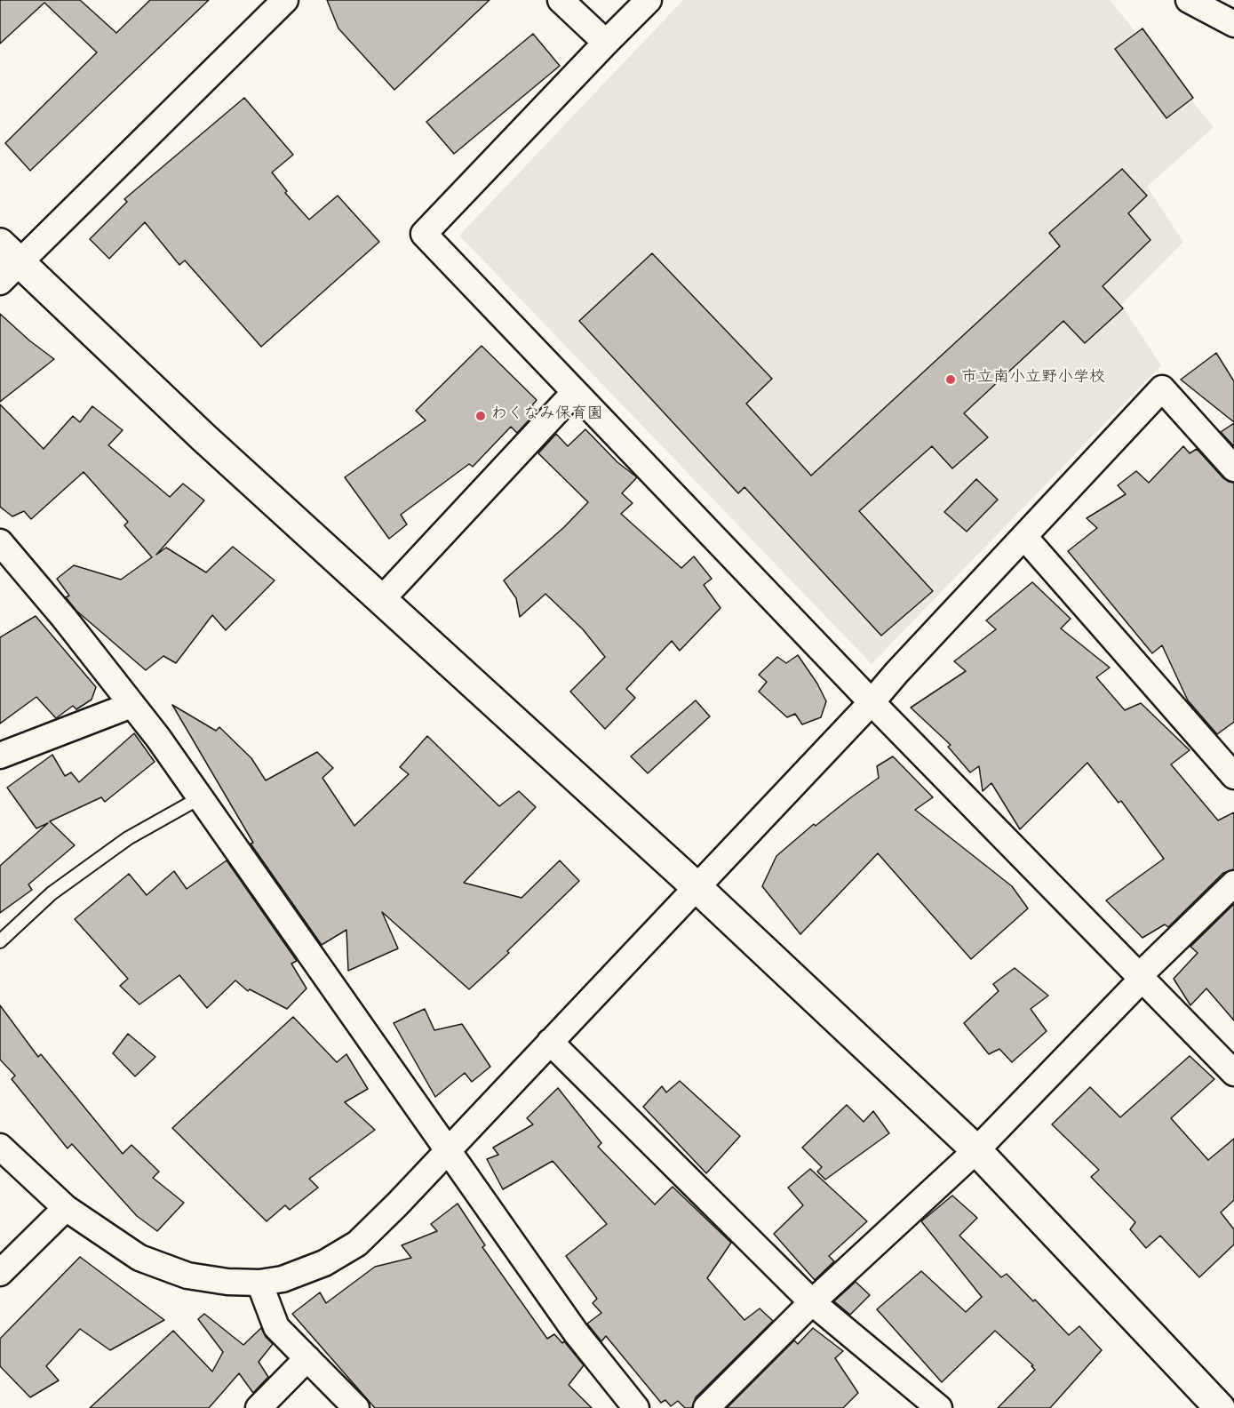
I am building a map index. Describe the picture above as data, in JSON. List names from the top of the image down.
{
  "places": ["市立南小立野小学校", "わくなみ保育園"]
}
